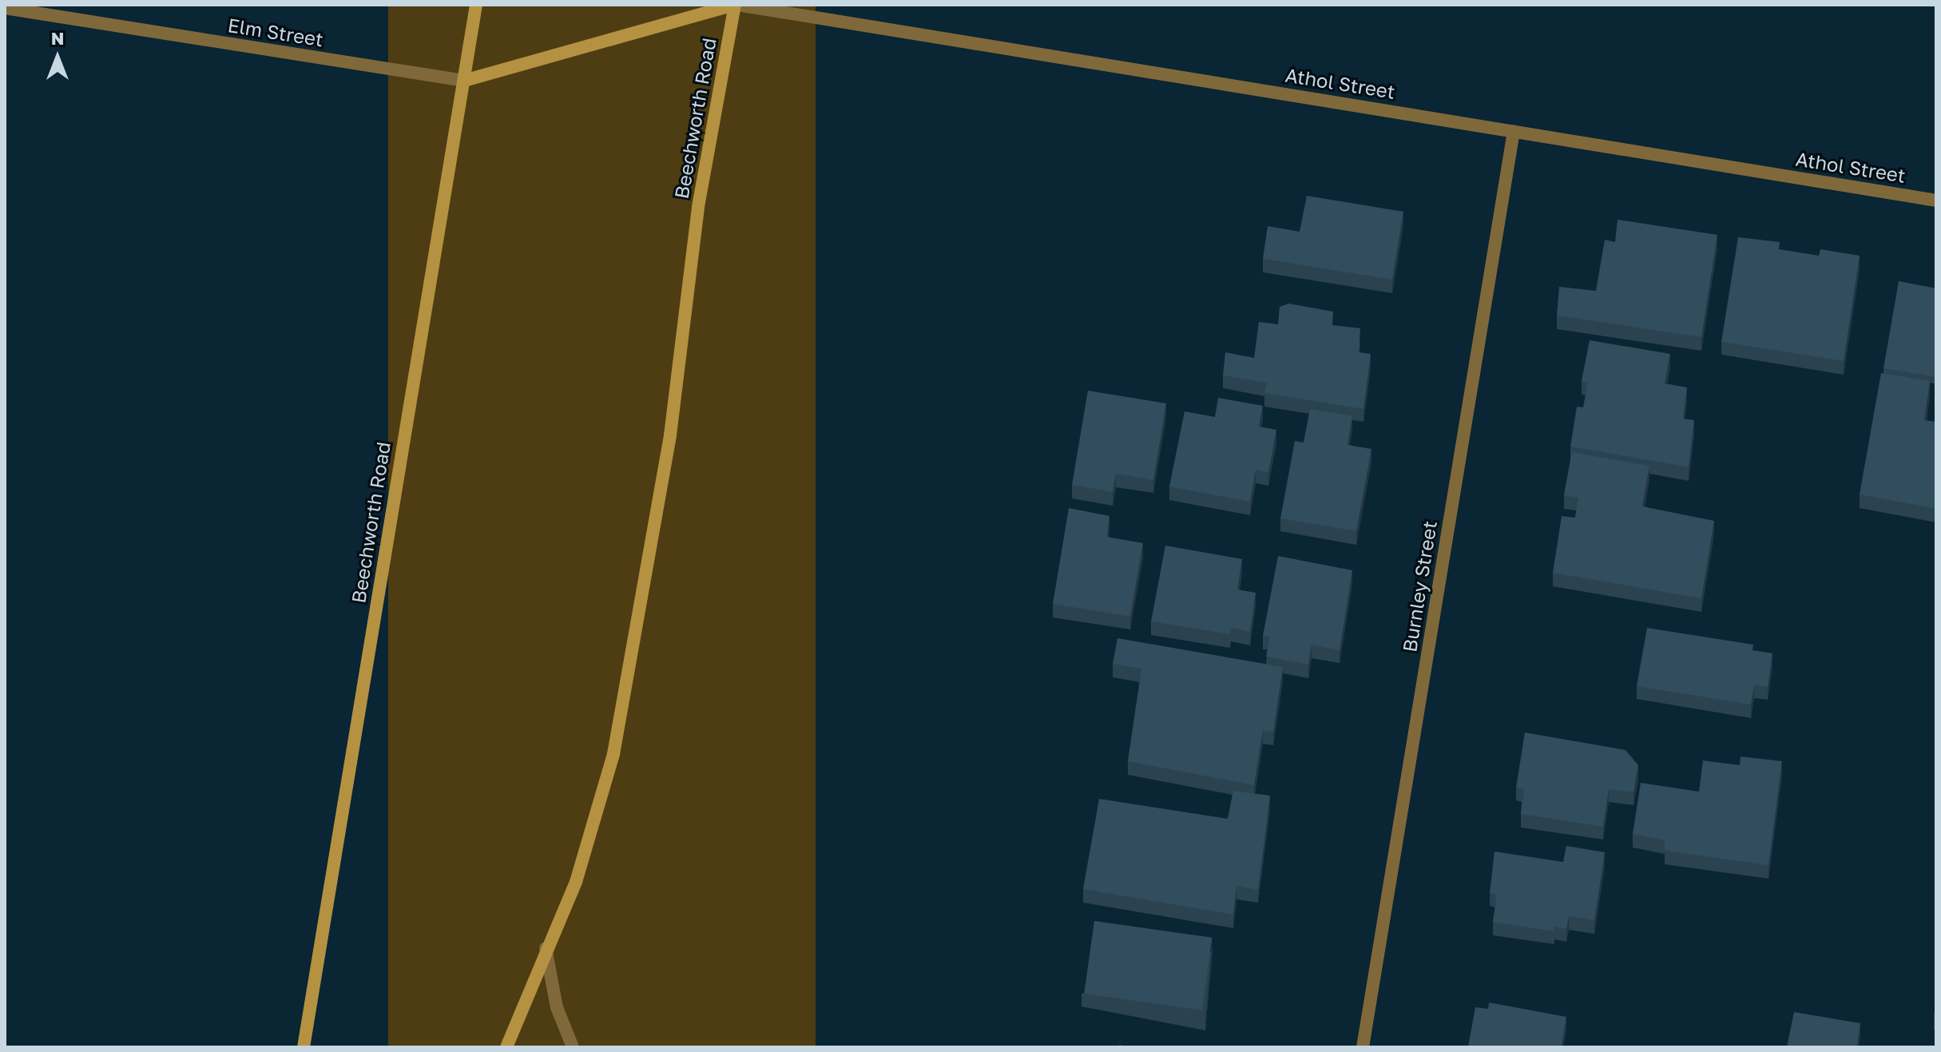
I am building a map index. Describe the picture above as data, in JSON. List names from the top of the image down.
{
  "streets": {
    "main road": ["Beechworth Road"],
    "street": ["Elm Street", "Athol Street", "Burnley Street"]
  },
  "crossings": [
    ["Elm Street", "Beechworth Road"],
    ["Athol Street", "Beechworth Road"],
    ["Athol Street", "Burnley Street"]
  ],
  "north": "top"
}
